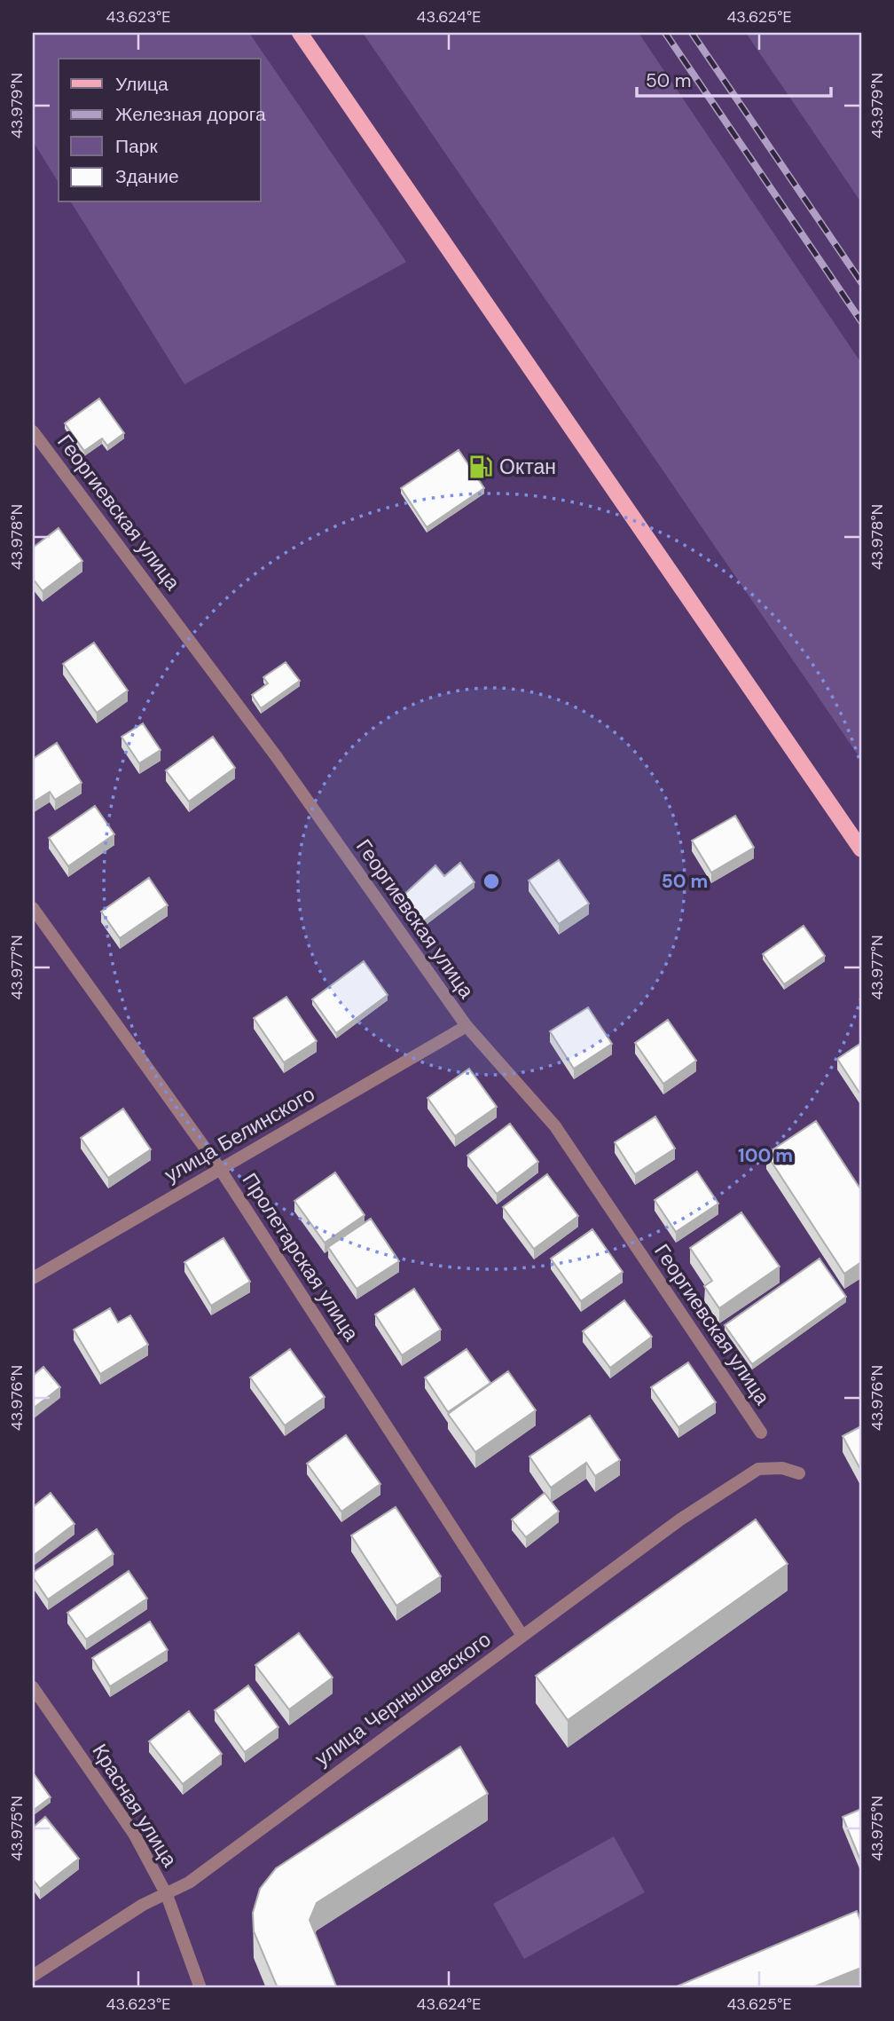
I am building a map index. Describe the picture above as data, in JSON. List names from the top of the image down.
{
  "streets": {
    "street": [
      "Георгиевская улица",
      "улица Белинского",
      "Пролетарская улица",
      "улица Чернышевского",
      "Красная улица"
    ]
  },
  "crossings": [
    ["Георгиевская улица", "улица Белинского"],
    ["улица Белинского", "Пролетарская улица"],
    ["Пролетарская улица", "улица Чернышевского"],
    ["улица Чернышевского", "Красная улица"]
  ],
  "places": {
    "fuel station": ["Октан"]
  },
  "legend": [
    "Улица",
    "Железная дорога",
    "Парк",
    "Здание"
  ],
  "scale_bar": "50 m",
  "coordinates": [
    "43.623°E",
    "43.624°E",
    "43.625°E",
    "43.979°N",
    "43.978°N",
    "43.977°N",
    "43.976°N",
    "43.975°N"
  ],
  "rings": ["50 m", "100 m"]
}
